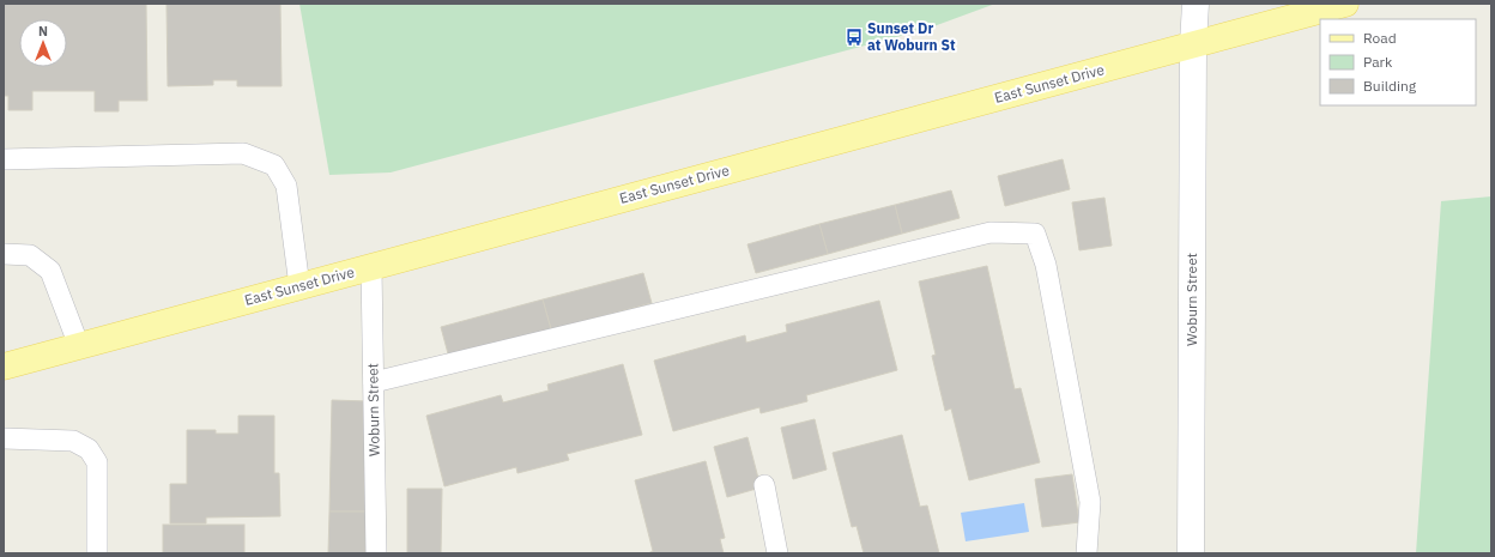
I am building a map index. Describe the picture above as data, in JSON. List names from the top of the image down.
{
  "streets": {
    "main road": ["East Sunset Drive", "Woburn Street"]
  },
  "crossings": [
    ["East Sunset Drive", "Woburn Street"]
  ],
  "places": {
    "bus stop": ["Sunset Dr at Woburn St"]
  },
  "legend": ["Road", "Park", "Building"],
  "north": "top"
}
